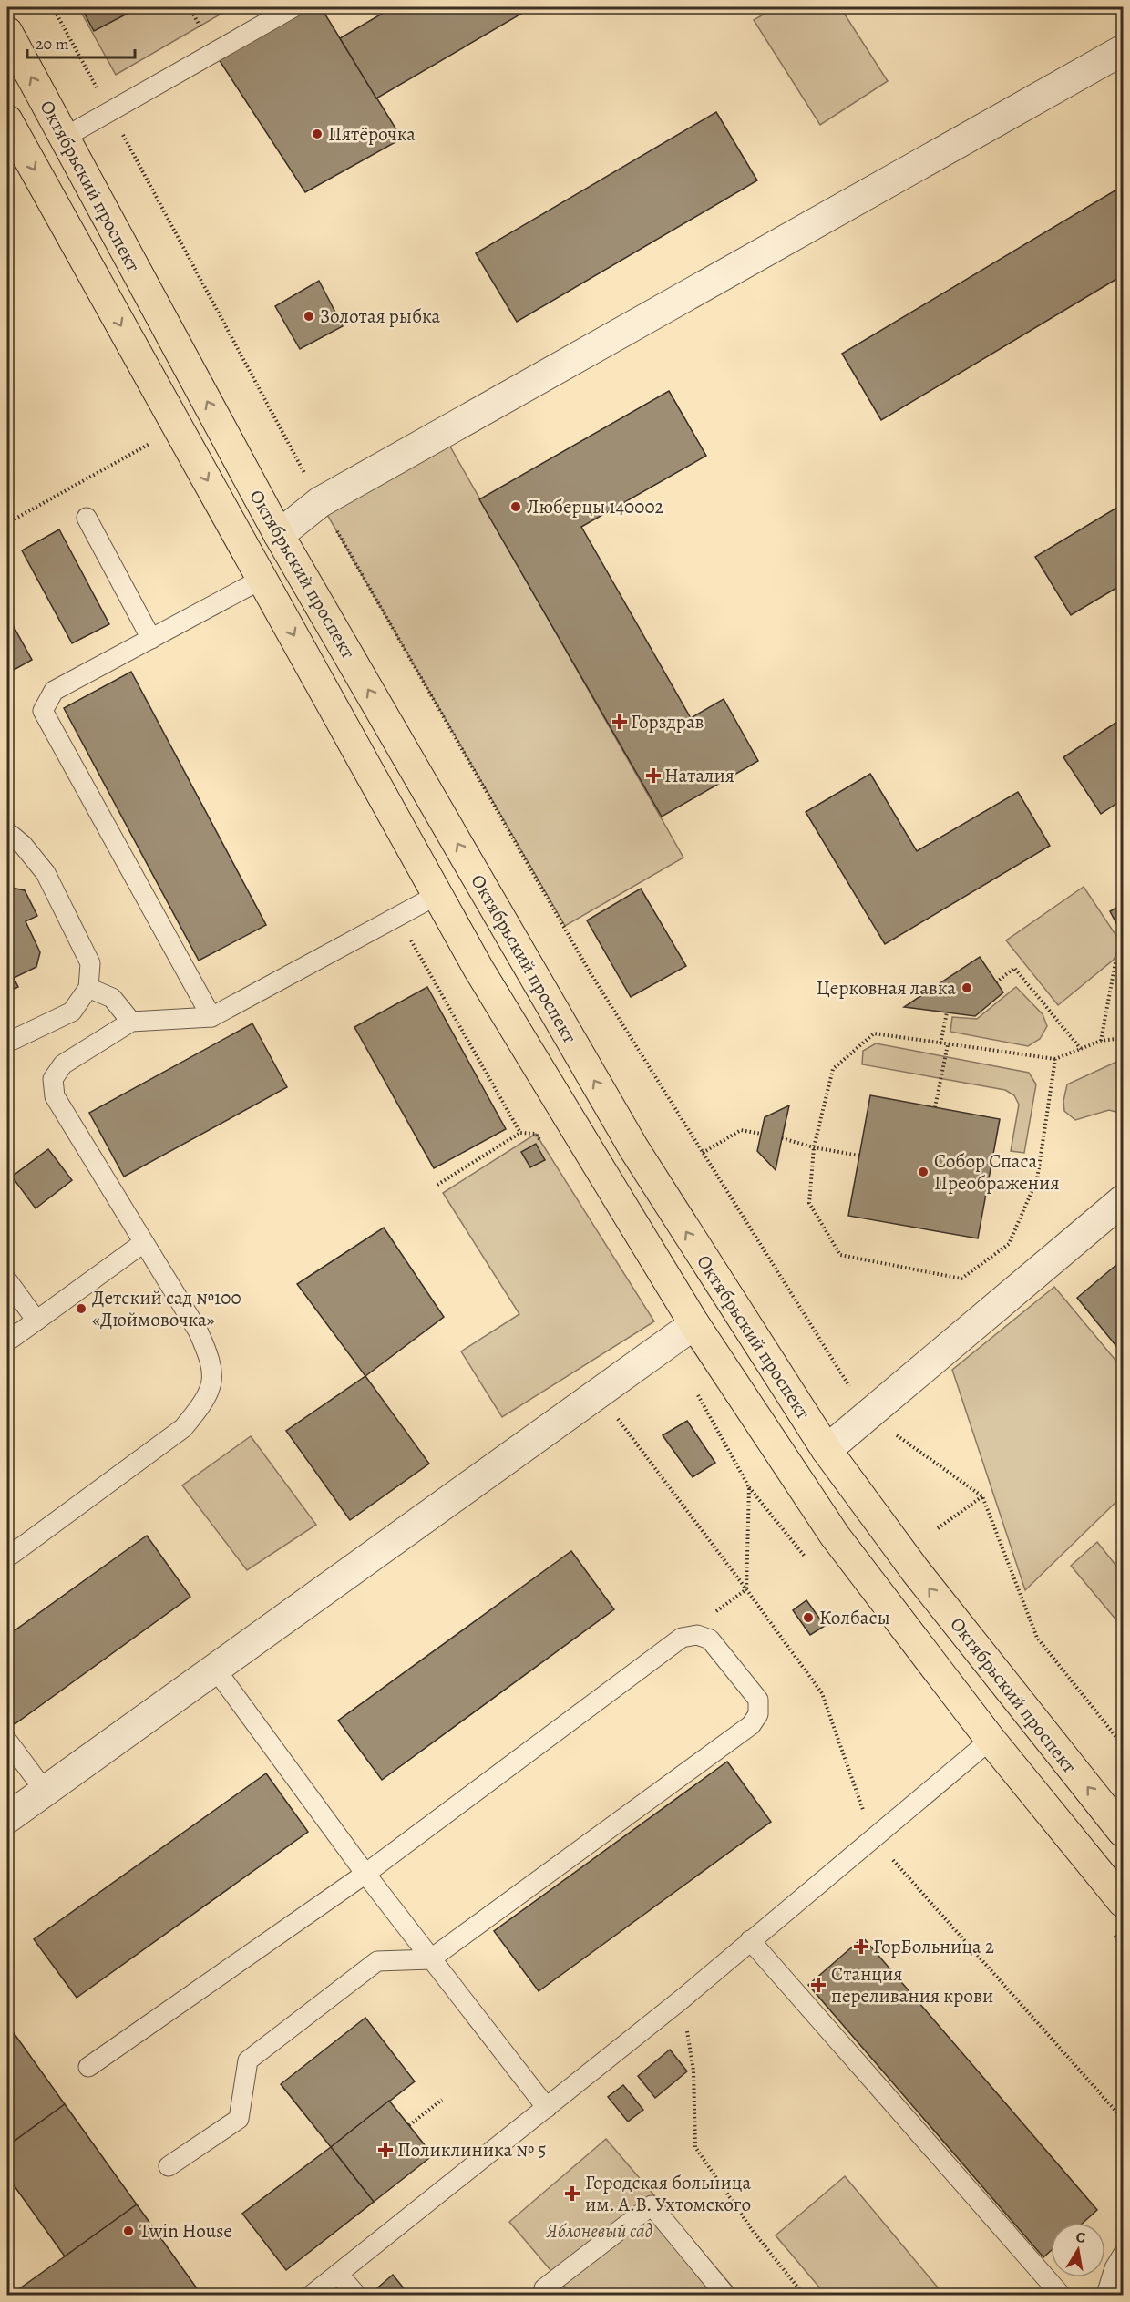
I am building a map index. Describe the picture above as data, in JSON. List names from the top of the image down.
{
  "streets": {
    "main road": ["Октябрьский проспект"]
  },
  "parks": ["Яблоневый сад"],
  "places": {
    "other": [
      "Пятёрочка",
      "Золотая рыбка",
      "Люберцы 140002",
      "Церковная лавка",
      "Собор Спаса Преображения",
      "Детский сад №100 «Дюймовочка»",
      "Колбасы",
      "Twin House"
    ],
    "health": [
      "Горздрав",
      "Наталия",
      "ГорБольница 2",
      "Станция переливания крови",
      "Поликлиника № 5",
      "Городская больница им. А.В. Ухтомского"
    ]
  },
  "scale_bar": "20 m",
  "north": "top"
}
